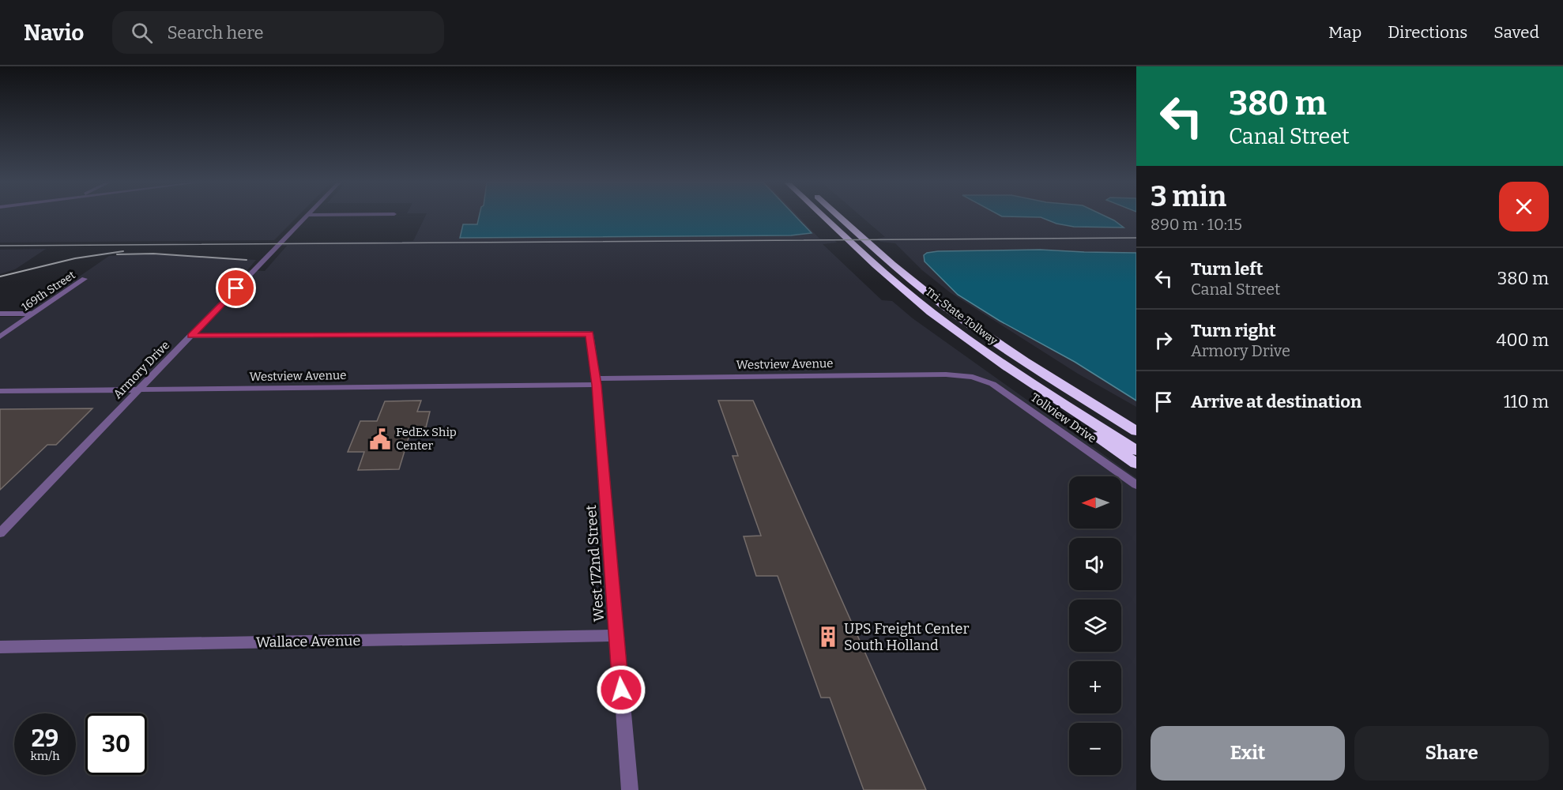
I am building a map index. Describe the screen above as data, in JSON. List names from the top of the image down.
{
  "streets": {
    "highway": ["Tri-State Tollway"],
    "street": [
      "169th Street",
      "Westview Avenue",
      "Armory Drive",
      "Tollview Drive",
      "West 172nd Street",
      "Wallace Avenue"
    ]
  },
  "crossings": [
    ["Westview Avenue", "Armory Drive"],
    ["Westview Avenue", "Tollview Drive"],
    ["Westview Avenue", "West 172nd Street"],
    ["Armory Drive", "West 172nd Street"],
    ["West 172nd Street", "Wallace Avenue"]
  ],
  "places": {
    "public building": ["FedEx Ship Center"],
    "building": ["UPS Freight Center South Holland"]
  },
  "north": "left",
  "page": {
    "header": "Navio",
    "search": "Search here",
    "nav": ["Map", "Directions", "Saved"],
    "turn": ["380 m", "Canal Street"],
    "heading": ["3 min", "890 m · 10:15"],
    "list": [
      {
        "name": "Turn left",
        "note": "Canal Street",
        "value": "380 m"
      },
      {
        "name": "Turn right",
        "note": "Armory Drive",
        "value": "400 m"
      },
      {
        "name": "Arrive at destination",
        "value": "110 m"
      }
    ],
    "map_buttons": ["+", "−"],
    "speed": "29 km/h",
    "limit": "30",
    "buttons": ["Exit", "Share"]
  }
}
